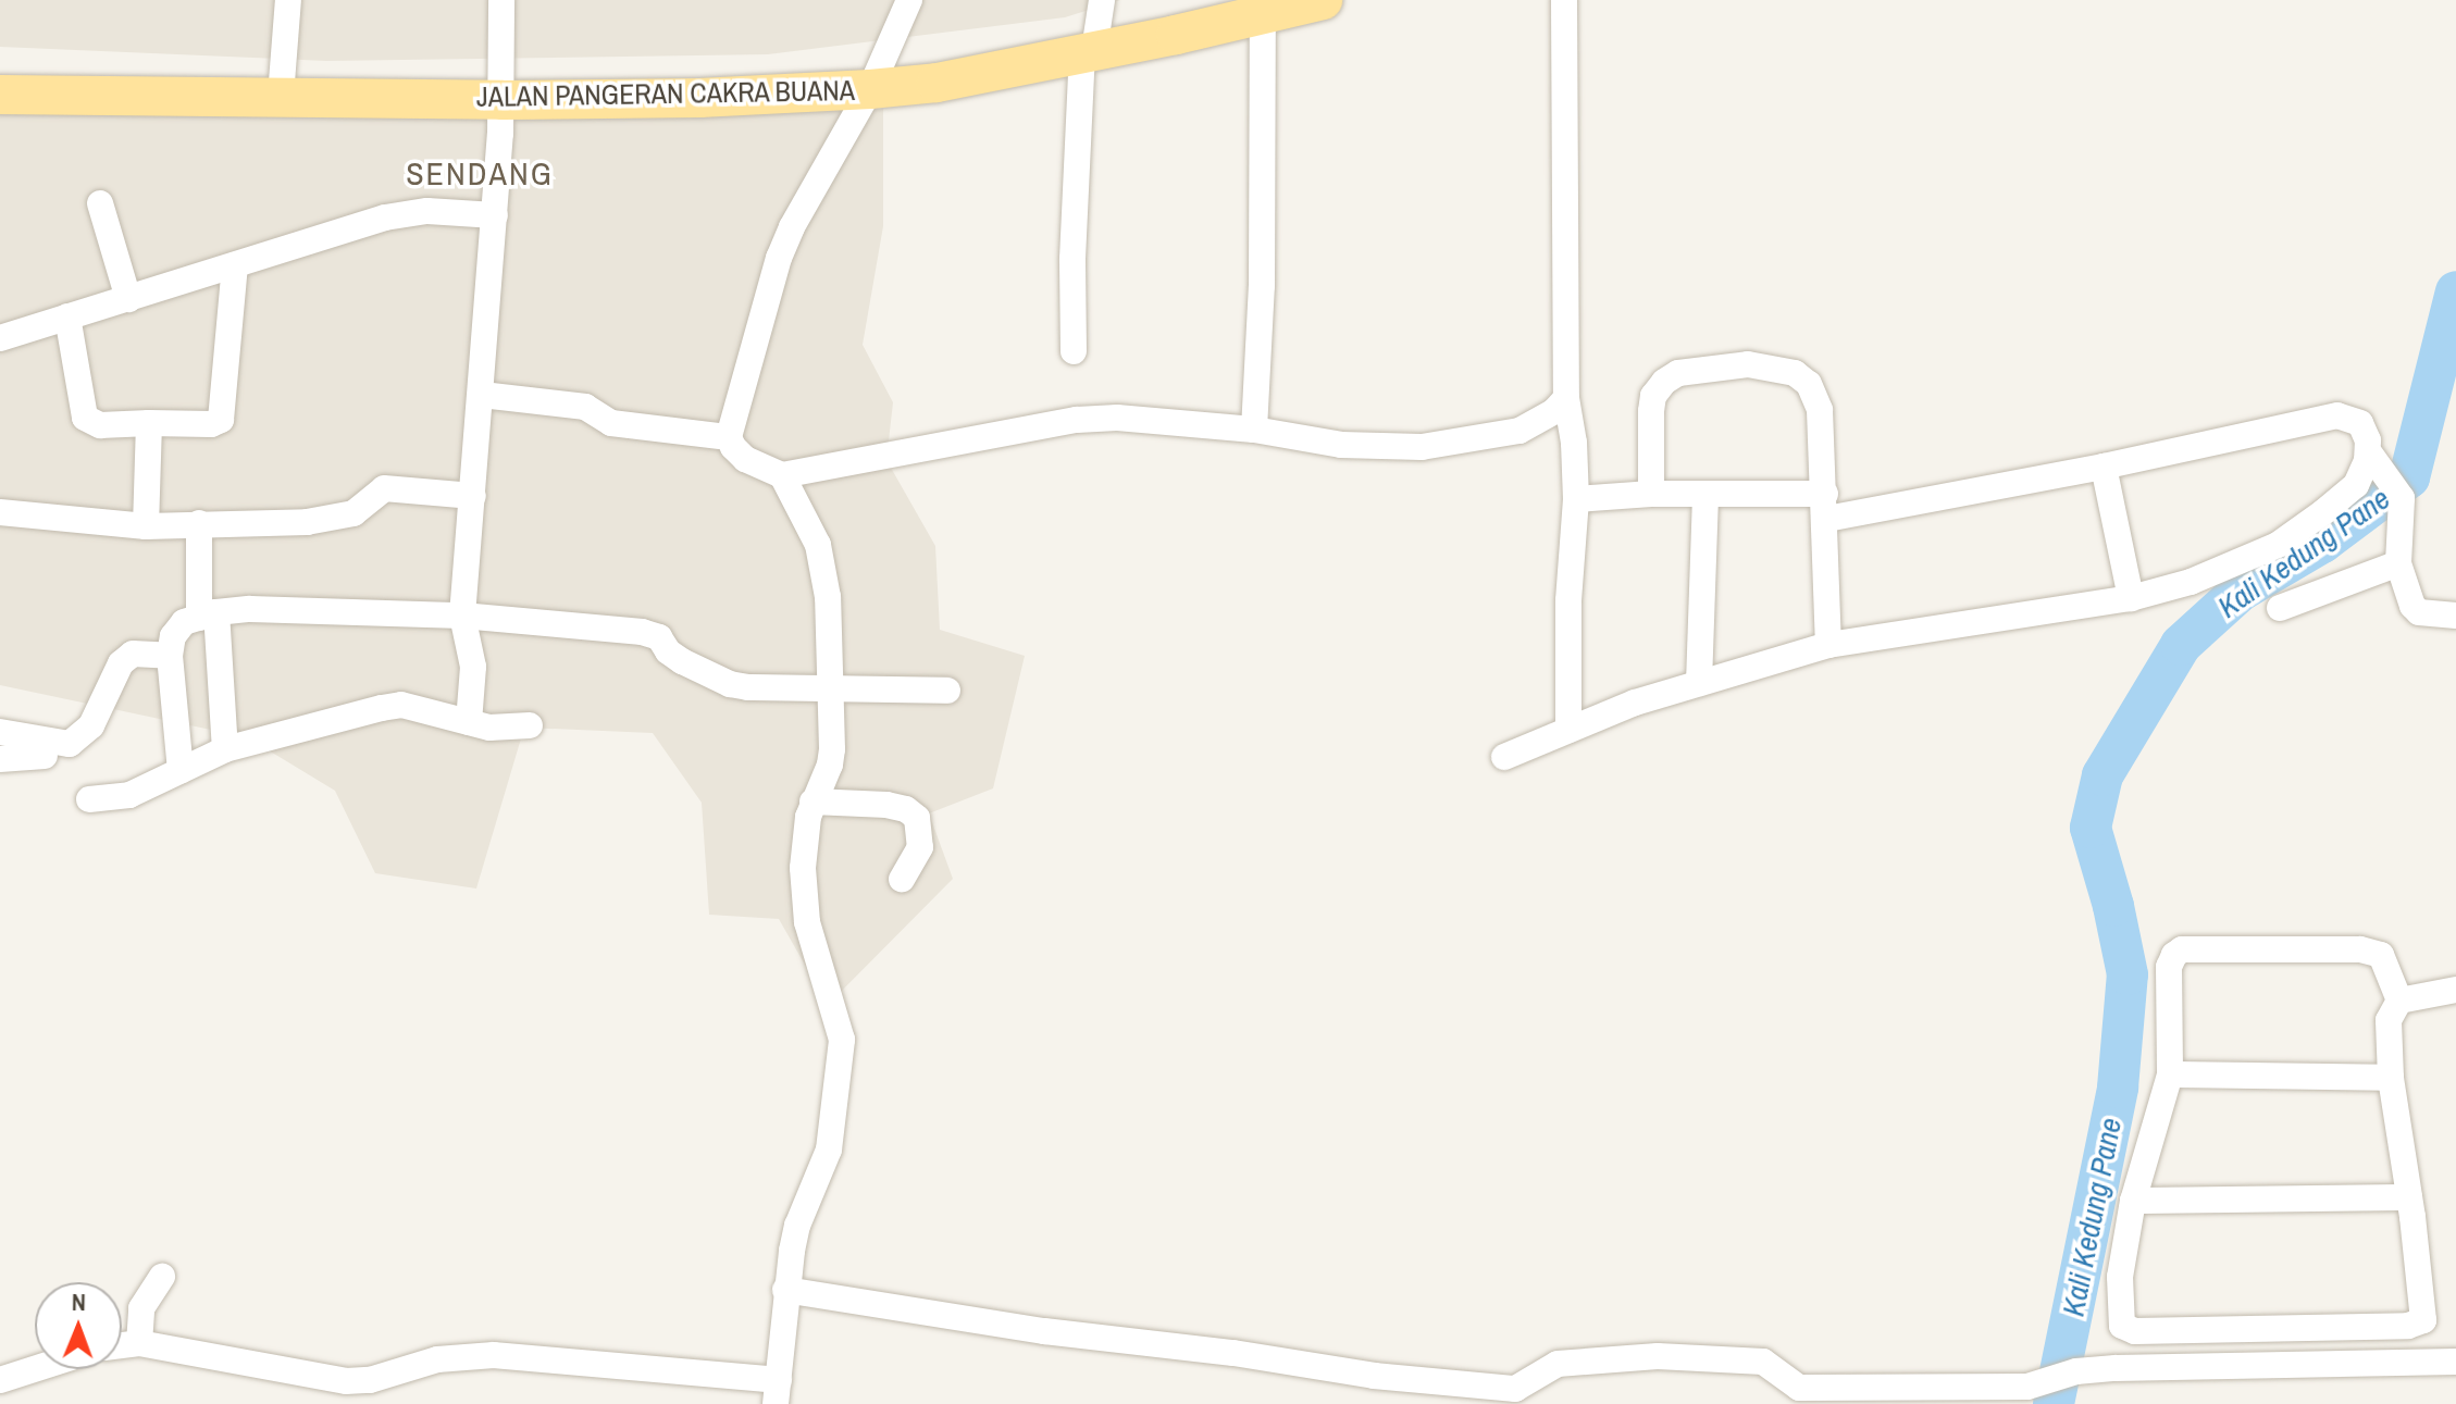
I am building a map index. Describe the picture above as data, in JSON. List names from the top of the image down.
{
  "streets": {
    "main road": ["JALAN PANGERAN CAKRA BUANA"]
  },
  "districts": ["SENDANG"],
  "water": ["Kali Kedung Pane"],
  "north": "top"
}
